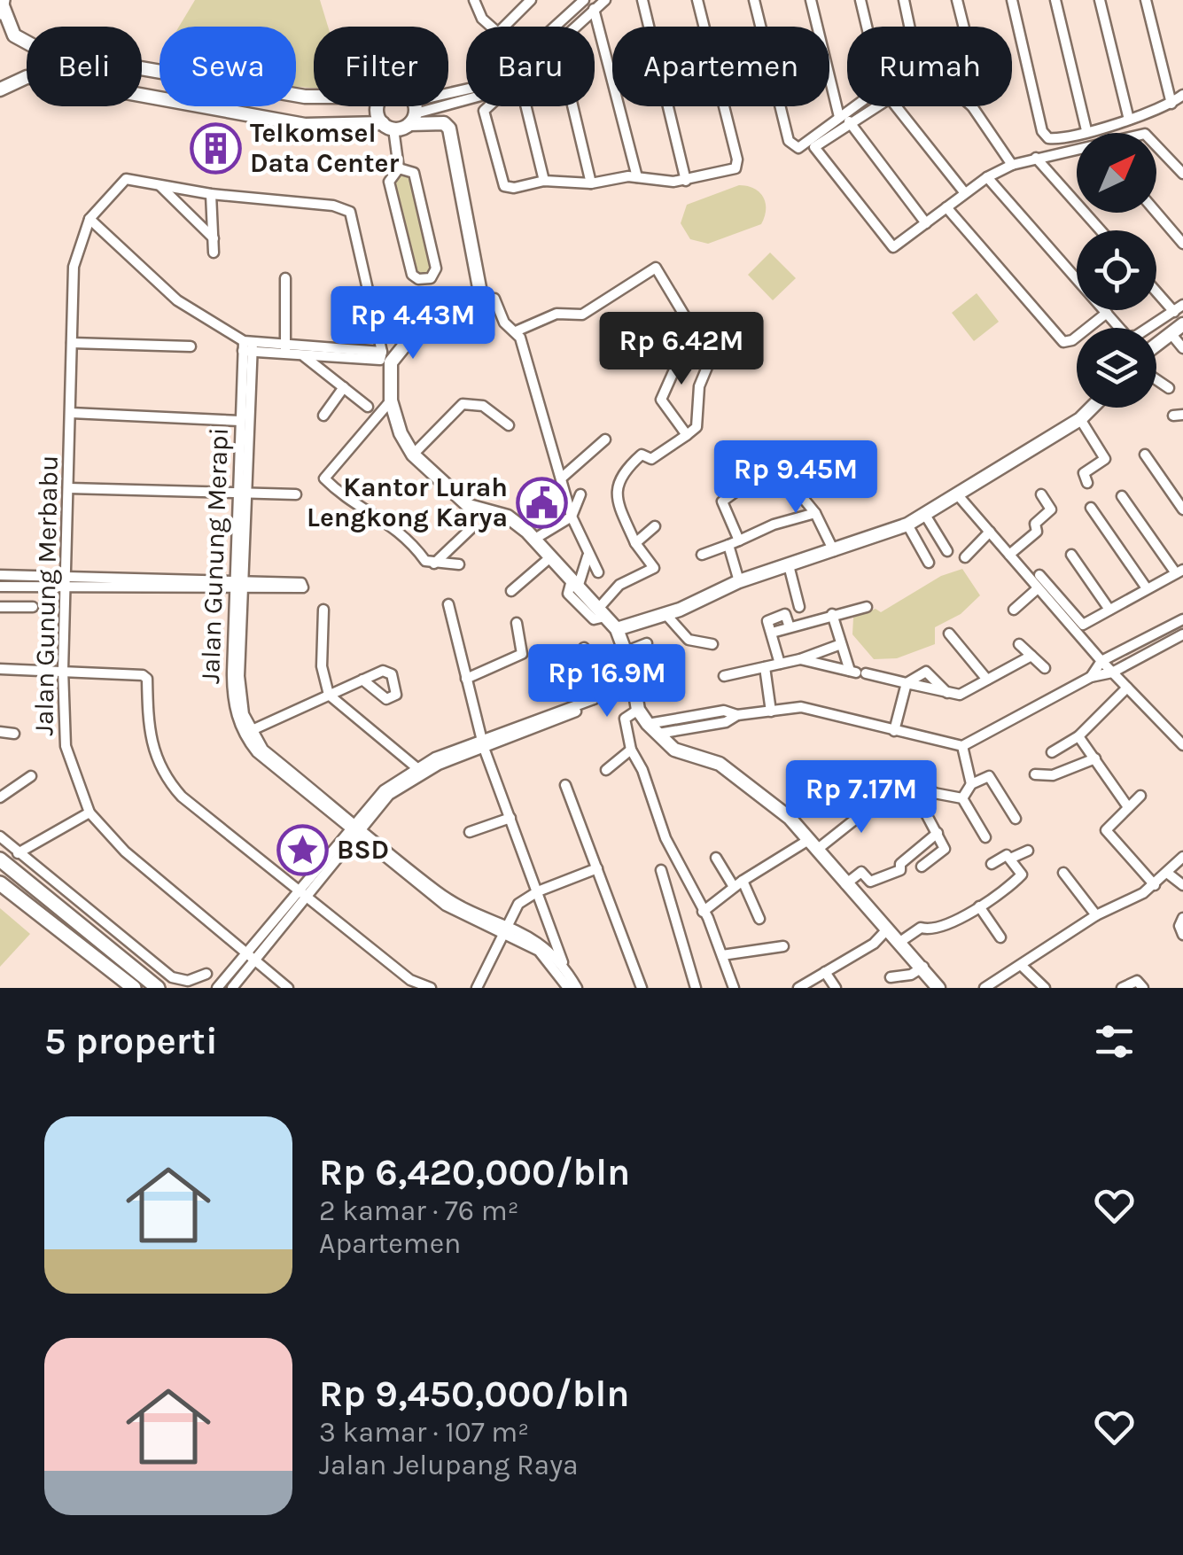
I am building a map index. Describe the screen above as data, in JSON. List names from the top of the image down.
{
  "streets": {
    "street": ["Jalan Gunung Merapi", "Jalan Gunung Merbabu"]
  },
  "places": {
    "building": ["Telkomsel Data Center"],
    "public building": ["Kantor Lurah Lengkong Karya"],
    "place": ["BSD"]
  },
  "north": "top right",
  "page": {
    "chip": [
      "Beli",
      "Sewa",
      "Filter",
      "Baru",
      "Apartemen",
      "Rumah"
    ],
    "price": [
      "Rp 4.43M",
      "Rp 6.42M",
      "Rp 9.45M",
      "Rp 16.9M",
      "Rp 7.17M"
    ],
    "heading": "5 properti",
    "list": [
      {
        "name": "Rp 6,420,000/bln",
        "note": "2 kamar · 76 m² · Apartemen"
      },
      {
        "name": "Rp 9,450,000/bln",
        "note": "3 kamar · 107 m² · Jalan Jelupang Raya"
      }
    ]
  }
}
